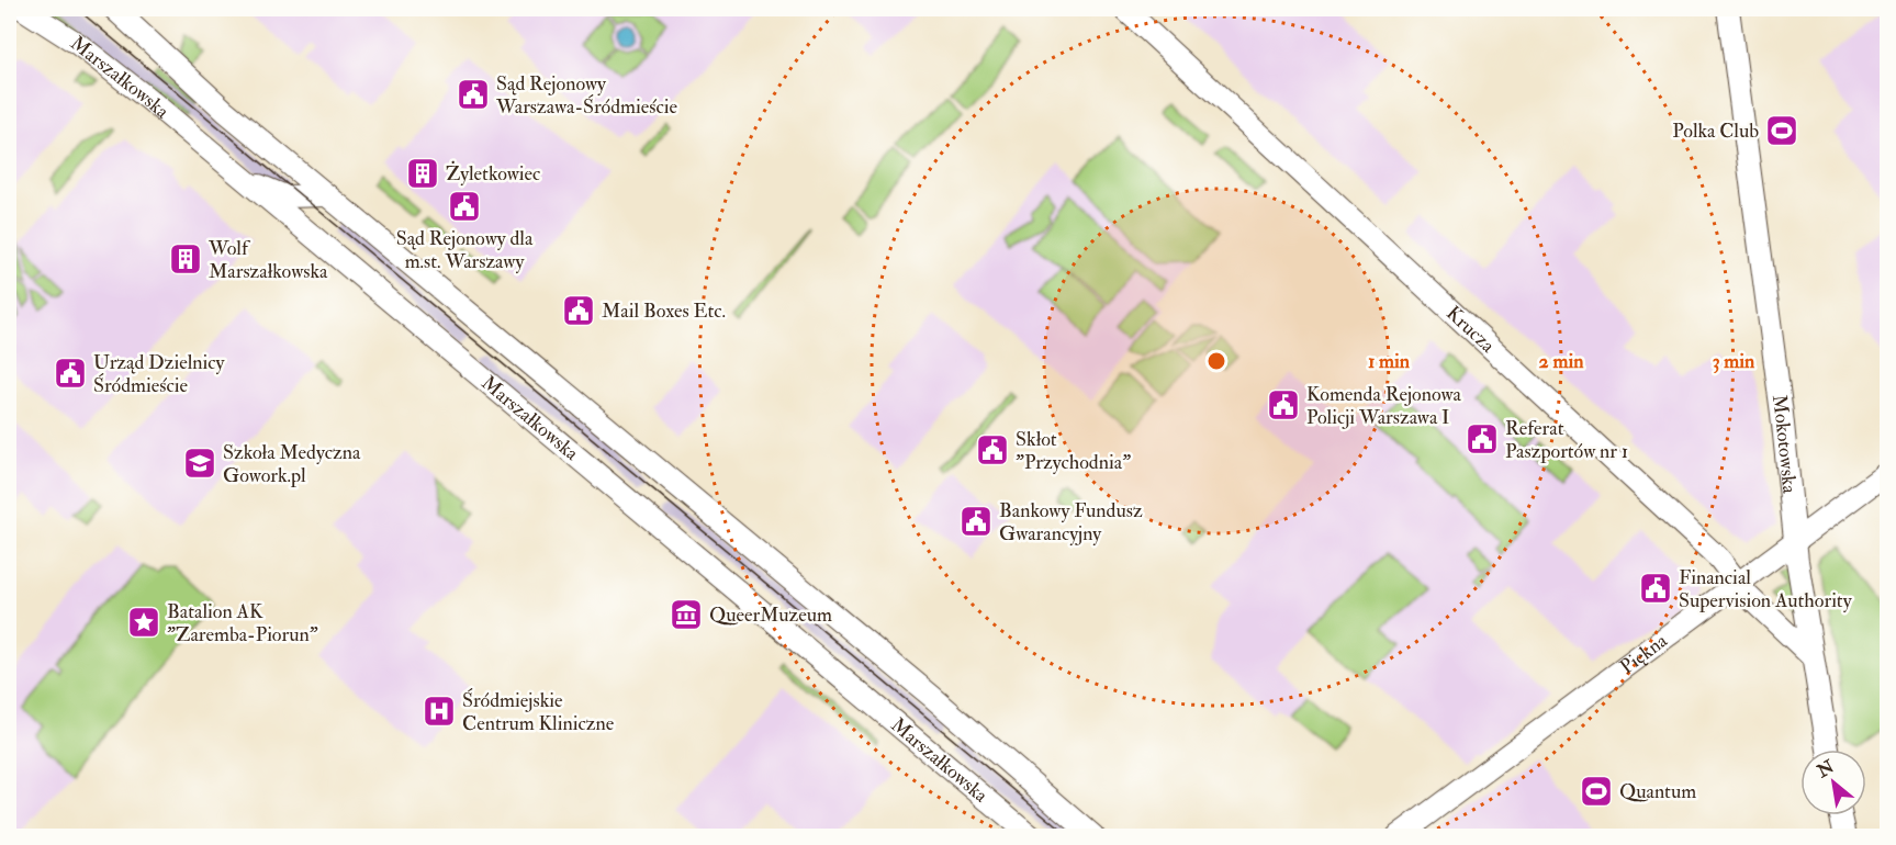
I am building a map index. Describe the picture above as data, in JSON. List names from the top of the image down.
{
  "streets": {
    "main road": [
      "Marszałkowska",
      "Krucza",
      "Mokotowska",
      "Piękna"
    ]
  },
  "crossings": [
    ["Krucza", "Mokotowska"],
    ["Krucza", "Piękna"],
    ["Mokotowska", "Piękna"]
  ],
  "places": {
    "public building": [
      "Sąd Rejonowy Warszawa-Śródmieście",
      "Sąd Rejonowy dla m.st. Warszawy",
      "Mail Boxes Etc.",
      "Urząd Dzielnicy Śródmieście",
      "Komenda Rejonowa Policji Warszawa I",
      "Referat Paszportów nr 1",
      "Skłot \"Przychodnia\"",
      "Bankowy Fundusz Gwarancyjny",
      "Financial Supervision Authority"
    ],
    "sports": ["Polka Club", "Quantum"],
    "building": ["Żyletkowiec", "Wolf Marszałkowska"],
    "school or university": ["Szkoła Medyczna Gowork.pl"],
    "museum": ["QueerMuzeum"],
    "place": ["Batalion AK \"Zaremba-Piorun\""],
    "hospital": ["Śródmiejskie Centrum Kliniczne"]
  },
  "north": "top left",
  "rings": ["1 min", "2 min", "3 min"]
}
